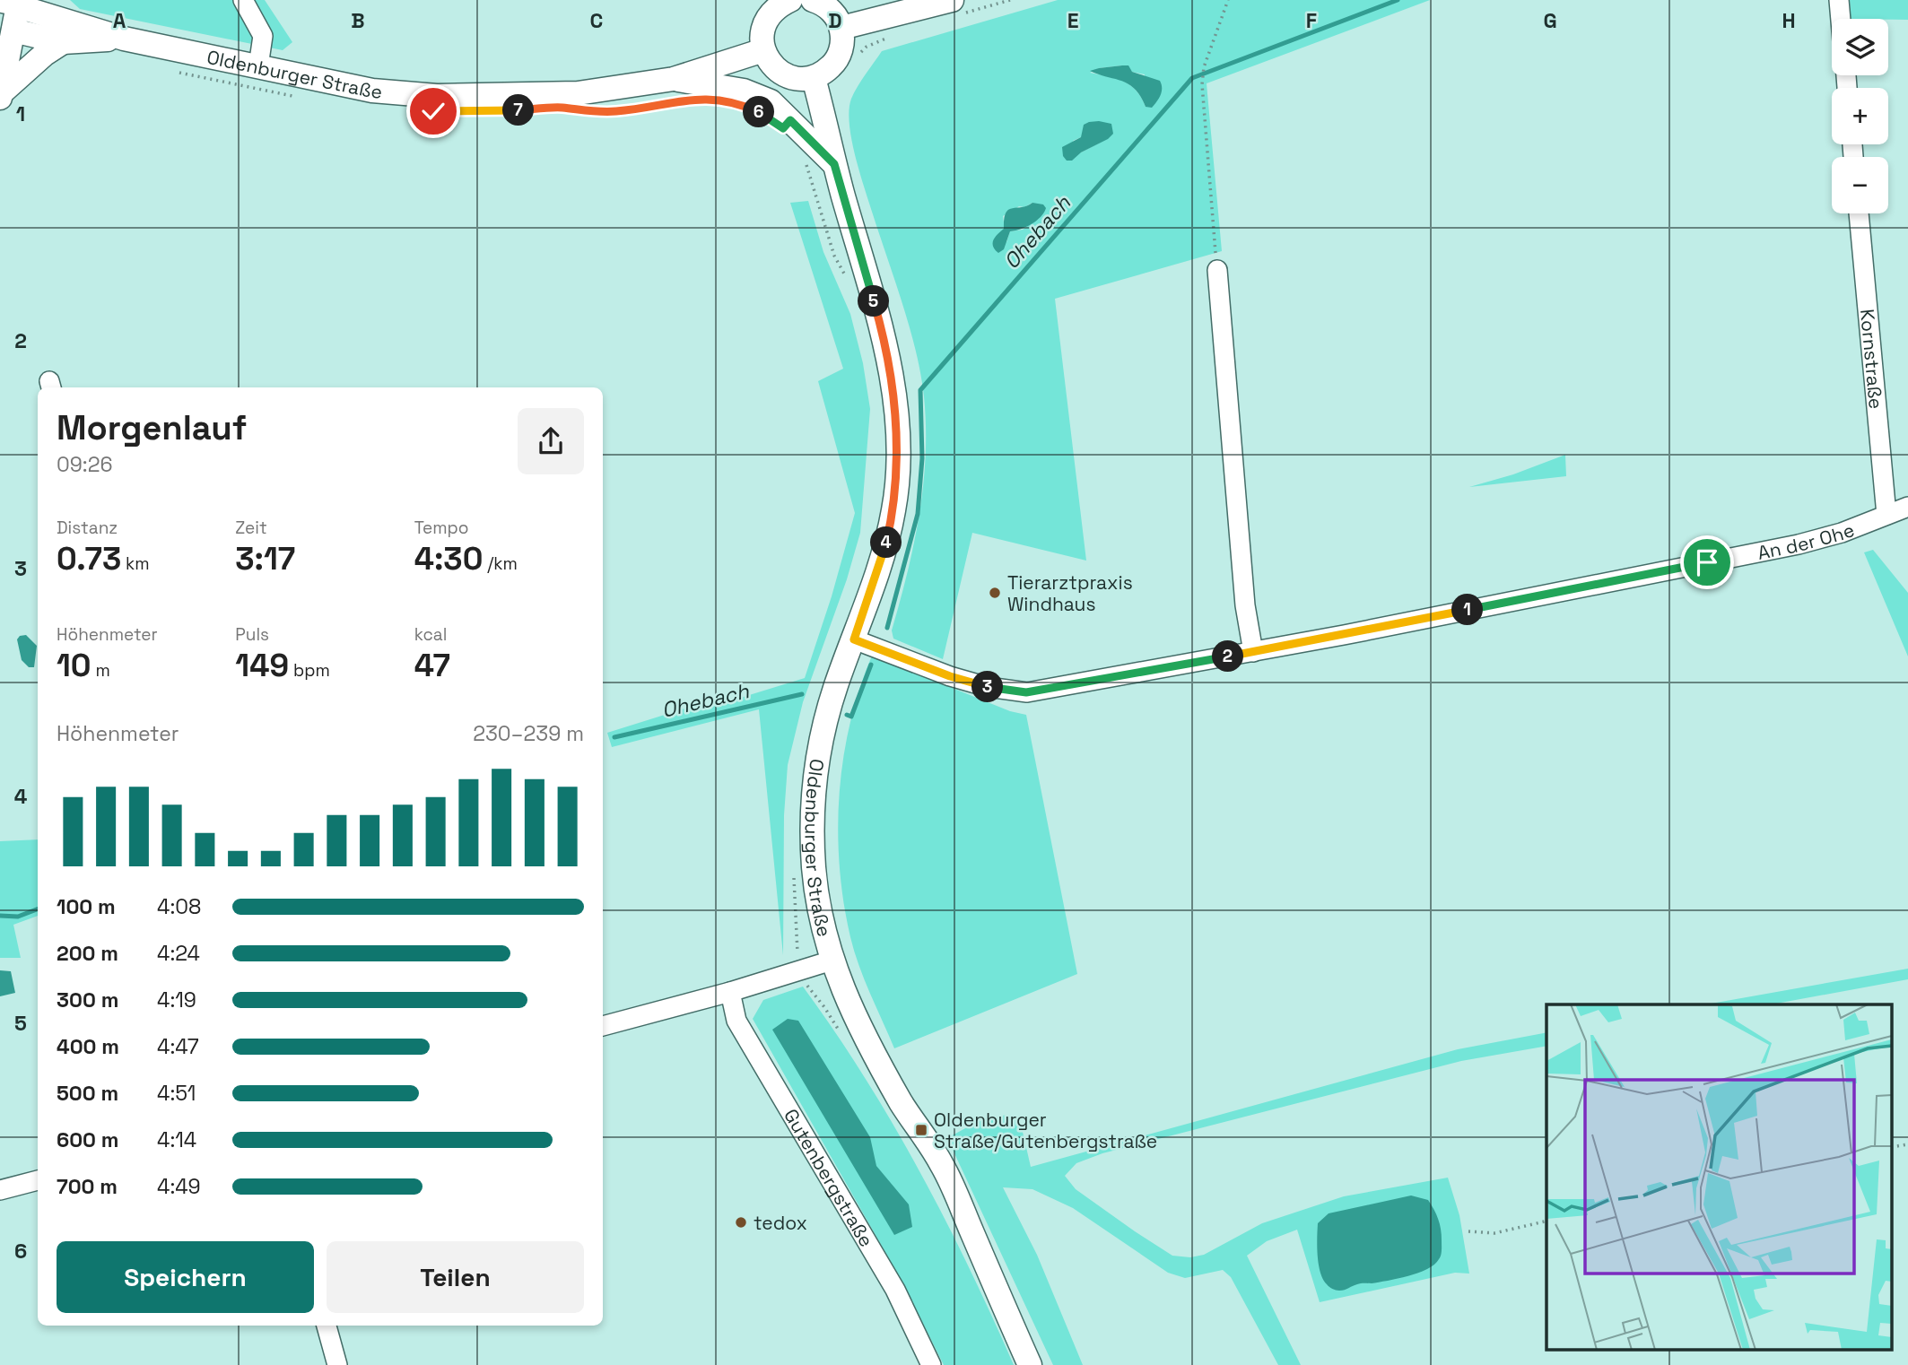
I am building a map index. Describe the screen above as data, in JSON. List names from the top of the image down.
{
  "streets": {
    "main road": ["Oldenburger Straße"],
    "street": ["Kornstraße", "An der Ohe", "Gutenbergstraße"]
  },
  "crossings": [
    ["Oldenburger Straße", "An der Ohe"],
    ["Kornstraße", "An der Ohe"]
  ],
  "water": ["Ohebach"],
  "places": {
    "other": ["Tierarztpraxis Windhaus", "tedox"],
    "transit": ["Oldenburger Straße/Gutenbergstraße"]
  },
  "page": {
    "map_buttons": ["+", "−"],
    "pins": [
      "7",
      "6",
      "5",
      "4",
      "1",
      "2",
      "3"
    ],
    "heading": ["Morgenlauf", "09:26"],
    "stats": [
      ["Distanz", "0.73 km"],
      ["Zeit", "3:17"],
      ["Tempo", "4:30 /km"],
      ["Höhenmeter", "10 m"],
      ["Puls", "149 bpm"],
      ["kcal", "47"]
    ],
    "chart": ["Höhenmeter", "230–239 m"],
    "list": [
      {
        "name": "100 m",
        "note": "4:08"
      },
      {
        "name": "200 m",
        "note": "4:24"
      },
      {
        "name": "300 m",
        "note": "4:19"
      },
      {
        "name": "400 m",
        "note": "4:47"
      },
      {
        "name": "500 m",
        "note": "4:51"
      },
      {
        "name": "600 m",
        "note": "4:14"
      },
      {
        "name": "700 m",
        "note": "4:49"
      }
    ],
    "buttons": ["Speichern", "Teilen"]
  },
  "grid": {
    "columns": [
      "A",
      "B",
      "C",
      "D",
      "E",
      "F",
      "G",
      "H"
    ],
    "rows": [
      "1",
      "2",
      "3",
      "4",
      "5",
      "6"
    ]
  }
}
